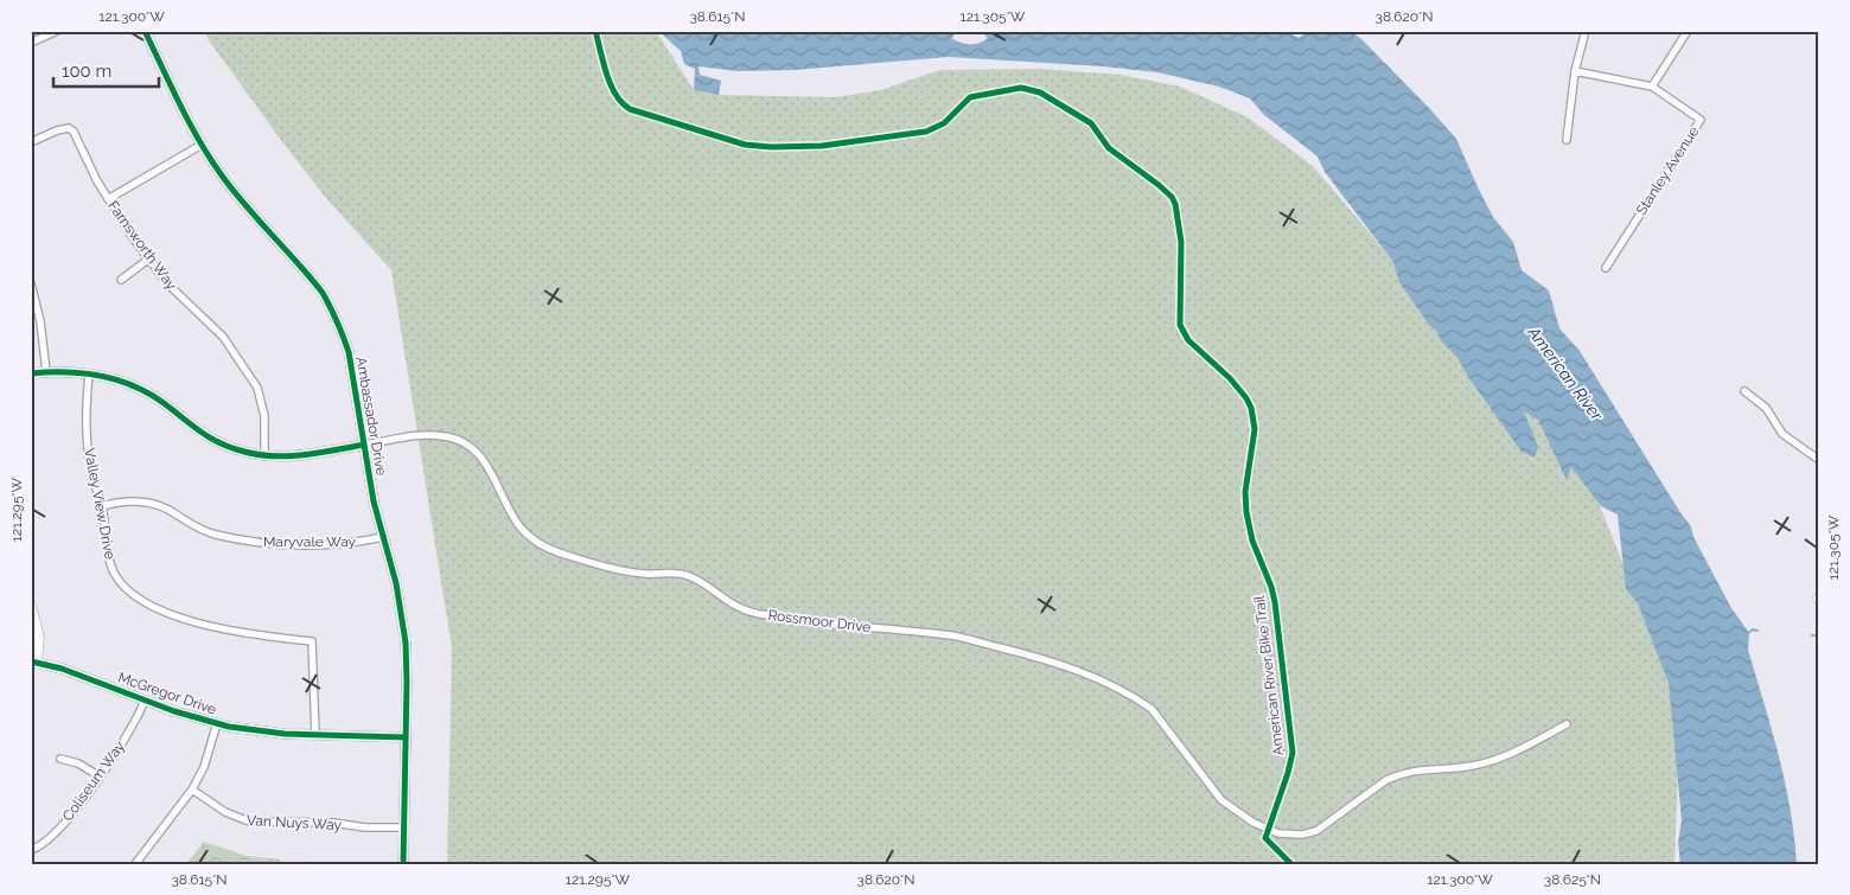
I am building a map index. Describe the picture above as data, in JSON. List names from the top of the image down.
{
  "streets": {
    "street": [
      "Stanley Avenue",
      "Farnsworth Way",
      "Ambassador Drive",
      "Valley View Drive",
      "Maryvale Way",
      "Rossmoor Drive",
      "McGregor Drive",
      "Coliseum Way",
      "Van Nuys Way"
    ],
    "cycle path": ["American River Bike Trail"]
  },
  "crossings": [
    ["Farnsworth Way", "Rossmoor Drive"],
    ["Ambassador Drive", "Maryvale Way"],
    ["Ambassador Drive", "Rossmoor Drive"],
    ["Ambassador Drive", "McGregor Drive"],
    ["Ambassador Drive", "Van Nuys Way"],
    ["Valley View Drive", "Maryvale Way"],
    ["Valley View Drive", "Rossmoor Drive"],
    ["Valley View Drive", "McGregor Drive"],
    ["McGregor Drive", "Coliseum Way"]
  ],
  "water": ["American River"],
  "scale_bar": "100 m",
  "coordinates": [
    "121.300°W",
    "38.615°N",
    "121.305°W",
    "38.620°N",
    "121.295°W",
    "38.625°N"
  ]
}
